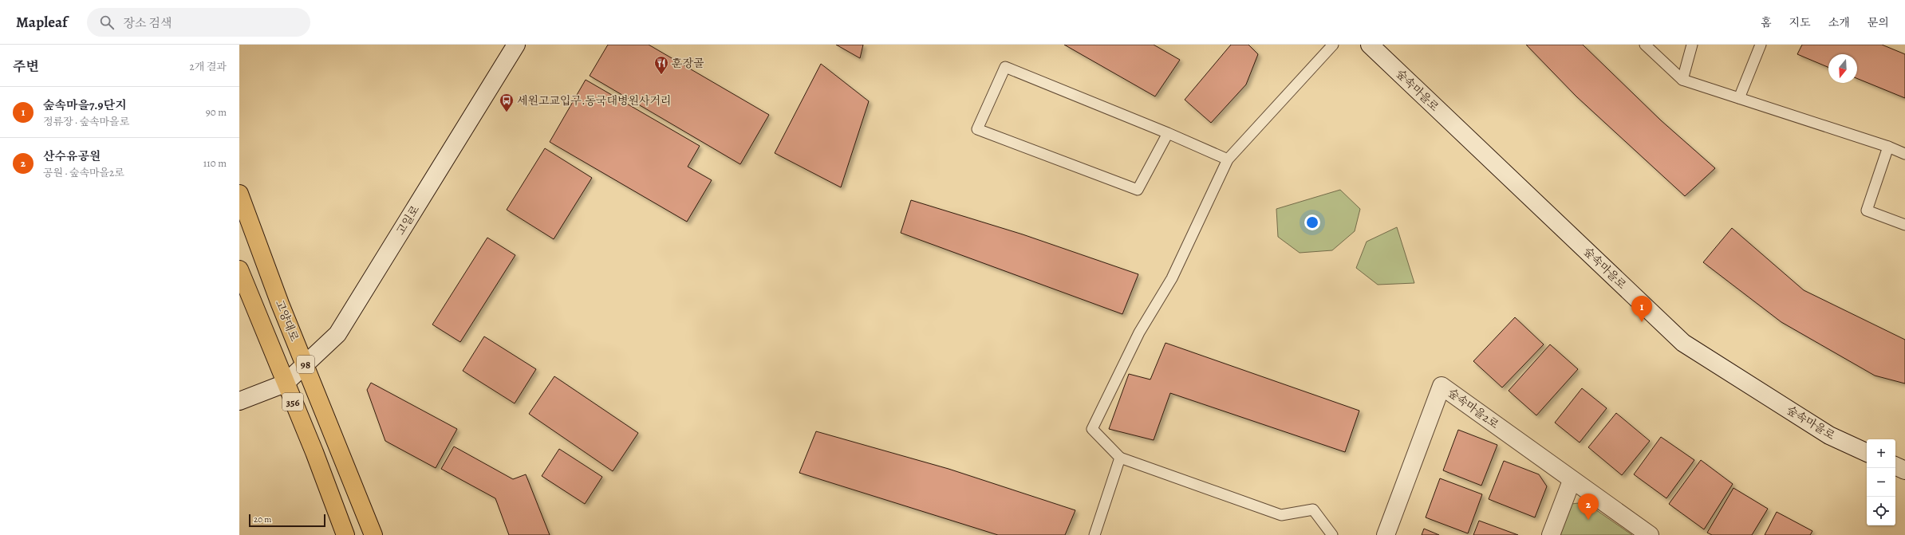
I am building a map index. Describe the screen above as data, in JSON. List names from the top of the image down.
{
  "streets": {
    "main road": [
      "숲속마을로",
      "고일로",
      "고양대로",
      "98",
      "356",
      "숲속마을2로"
    ]
  },
  "crossings": [
    ["고일로", "고양대로"],
    ["고일로", "356"]
  ],
  "places": {
    "restaurant": ["훈장골"],
    "bus stop": ["세원고교입구.동국대병원사거리"]
  },
  "scale_bar": "20 m",
  "north": "bottom",
  "page": {
    "header": "Mapleaf",
    "search": "장소 검색",
    "nav": [
      "홈",
      "지도",
      "소개",
      "문의"
    ],
    "heading": ["주변", "2개 결과"],
    "list": [
      {
        "mark": "1",
        "name": "숲속마을7.9단지",
        "note": "정류장 · 숲속마을로",
        "value": "90 m"
      },
      {
        "mark": "2",
        "name": "산수유공원",
        "note": "공원 · 숲속마을2로",
        "value": "110 m"
      }
    ],
    "pins": ["1", "2"],
    "map_buttons": ["+", "−"],
    "scale": "20 m"
  }
}
